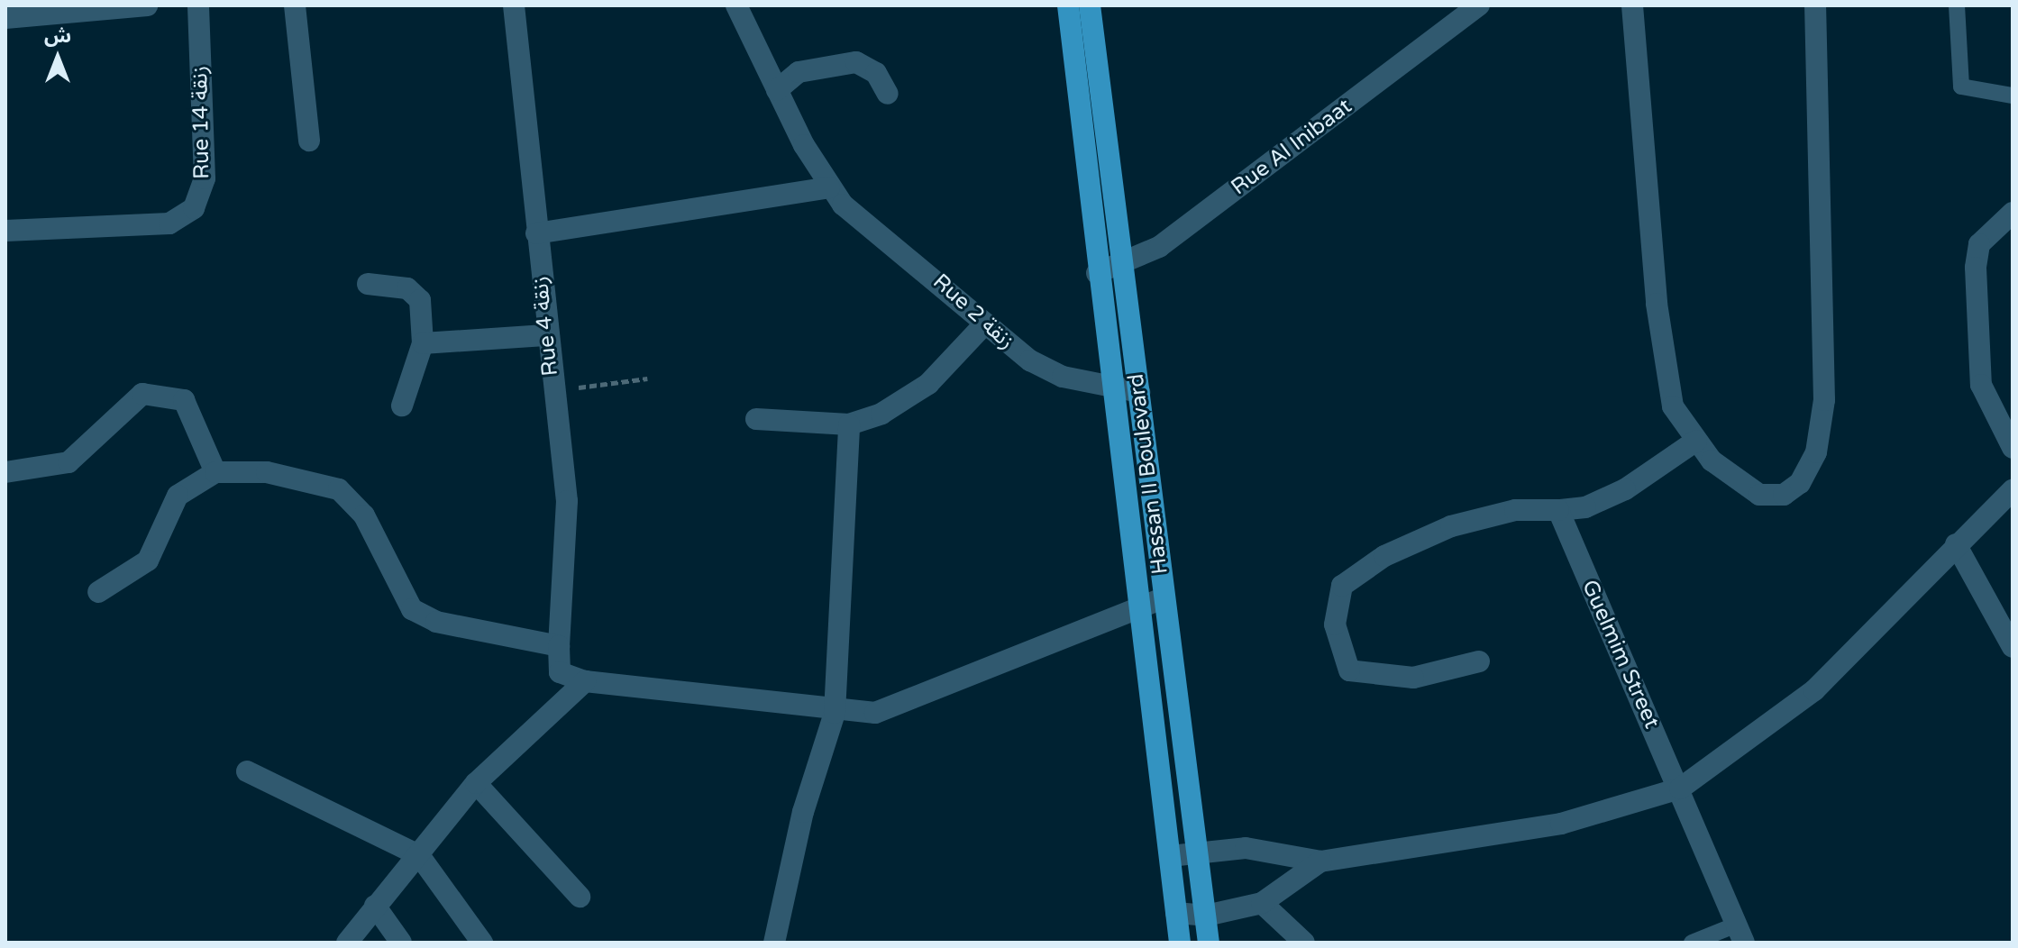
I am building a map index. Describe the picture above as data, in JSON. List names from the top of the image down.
{
  "streets": {
    "main road": ["Hassan II Boulevard"],
    "street": [
      "Rue 14 زنقة",
      "Rue Al Inibaat",
      "Rue 2 زنقة",
      "Rue 4 زنقة",
      "Guelmim Street"
    ]
  },
  "crossings": [
    ["Rue Al Inibaat", "Hassan II Boulevard"],
    ["Rue 2 زنقة", "Hassan II Boulevard"]
  ],
  "north": "top"
}
